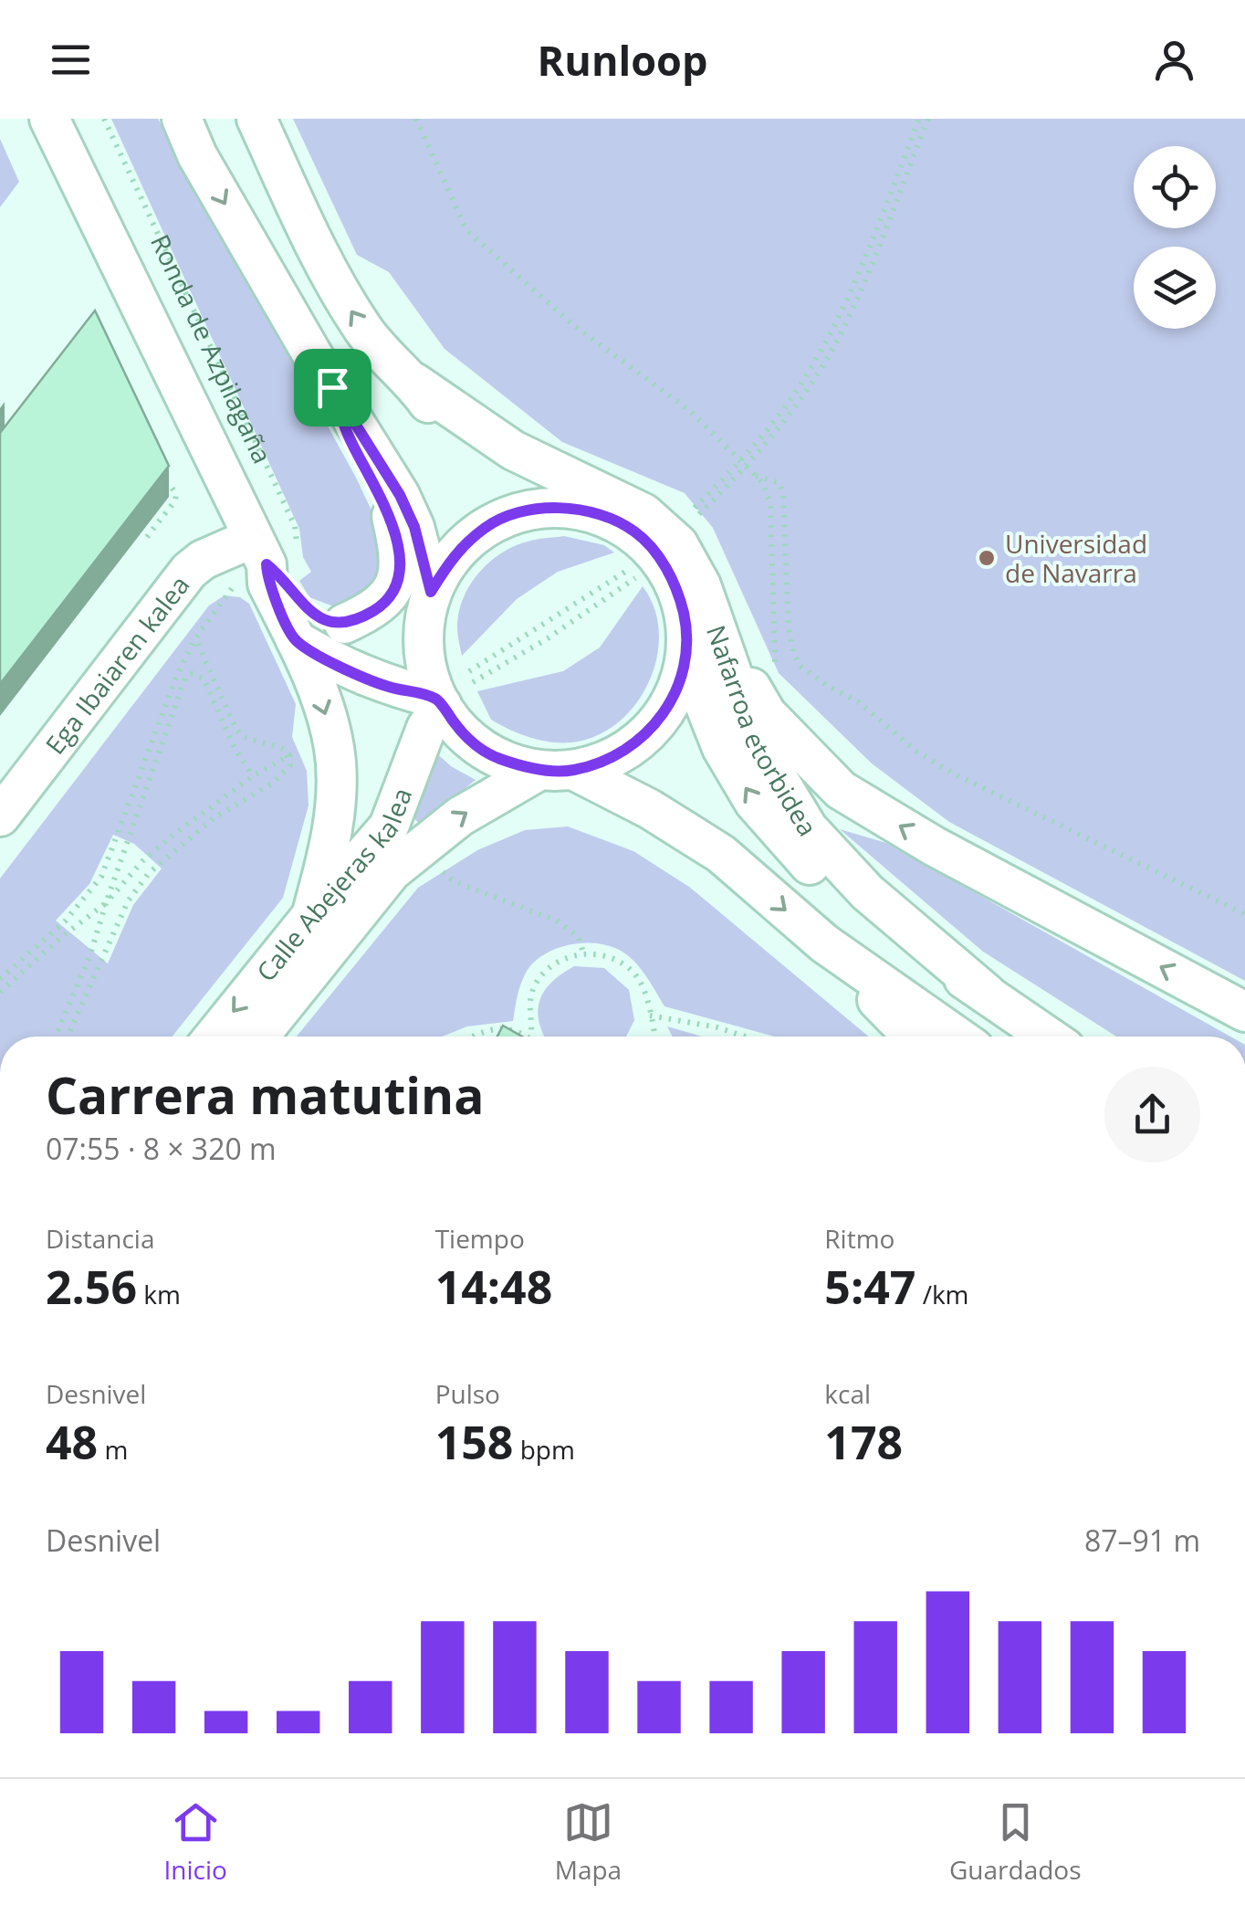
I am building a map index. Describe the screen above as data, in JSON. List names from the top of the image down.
{
  "streets": {
    "main road": [
      "Ronda de Azpilagaña",
      "Ega Ibaiaren kalea",
      "Nafarroa etorbidea",
      "Calle Abejeras kalea"
    ]
  },
  "crossings": [
    ["Ronda de Azpilagaña", "Ega Ibaiaren kalea"],
    ["Ronda de Azpilagaña", "Calle Abejeras kalea"],
    ["Nafarroa etorbidea", "Calle Abejeras kalea"]
  ],
  "places": ["Universidad de Navarra"],
  "page": {
    "header": "Runloop",
    "heading": ["Carrera matutina", "07:55 · 8 × 320 m"],
    "stats": [
      ["Distancia", "2.56 km"],
      ["Tiempo", "14:48"],
      ["Ritmo", "5:47 /km"],
      ["Desnivel", "48 m"],
      ["Pulso", "158 bpm"],
      ["kcal", "178"]
    ],
    "chart": ["Desnivel", "87–91 m"],
    "tabs": ["Inicio", "Mapa", "Guardados"]
  }
}
